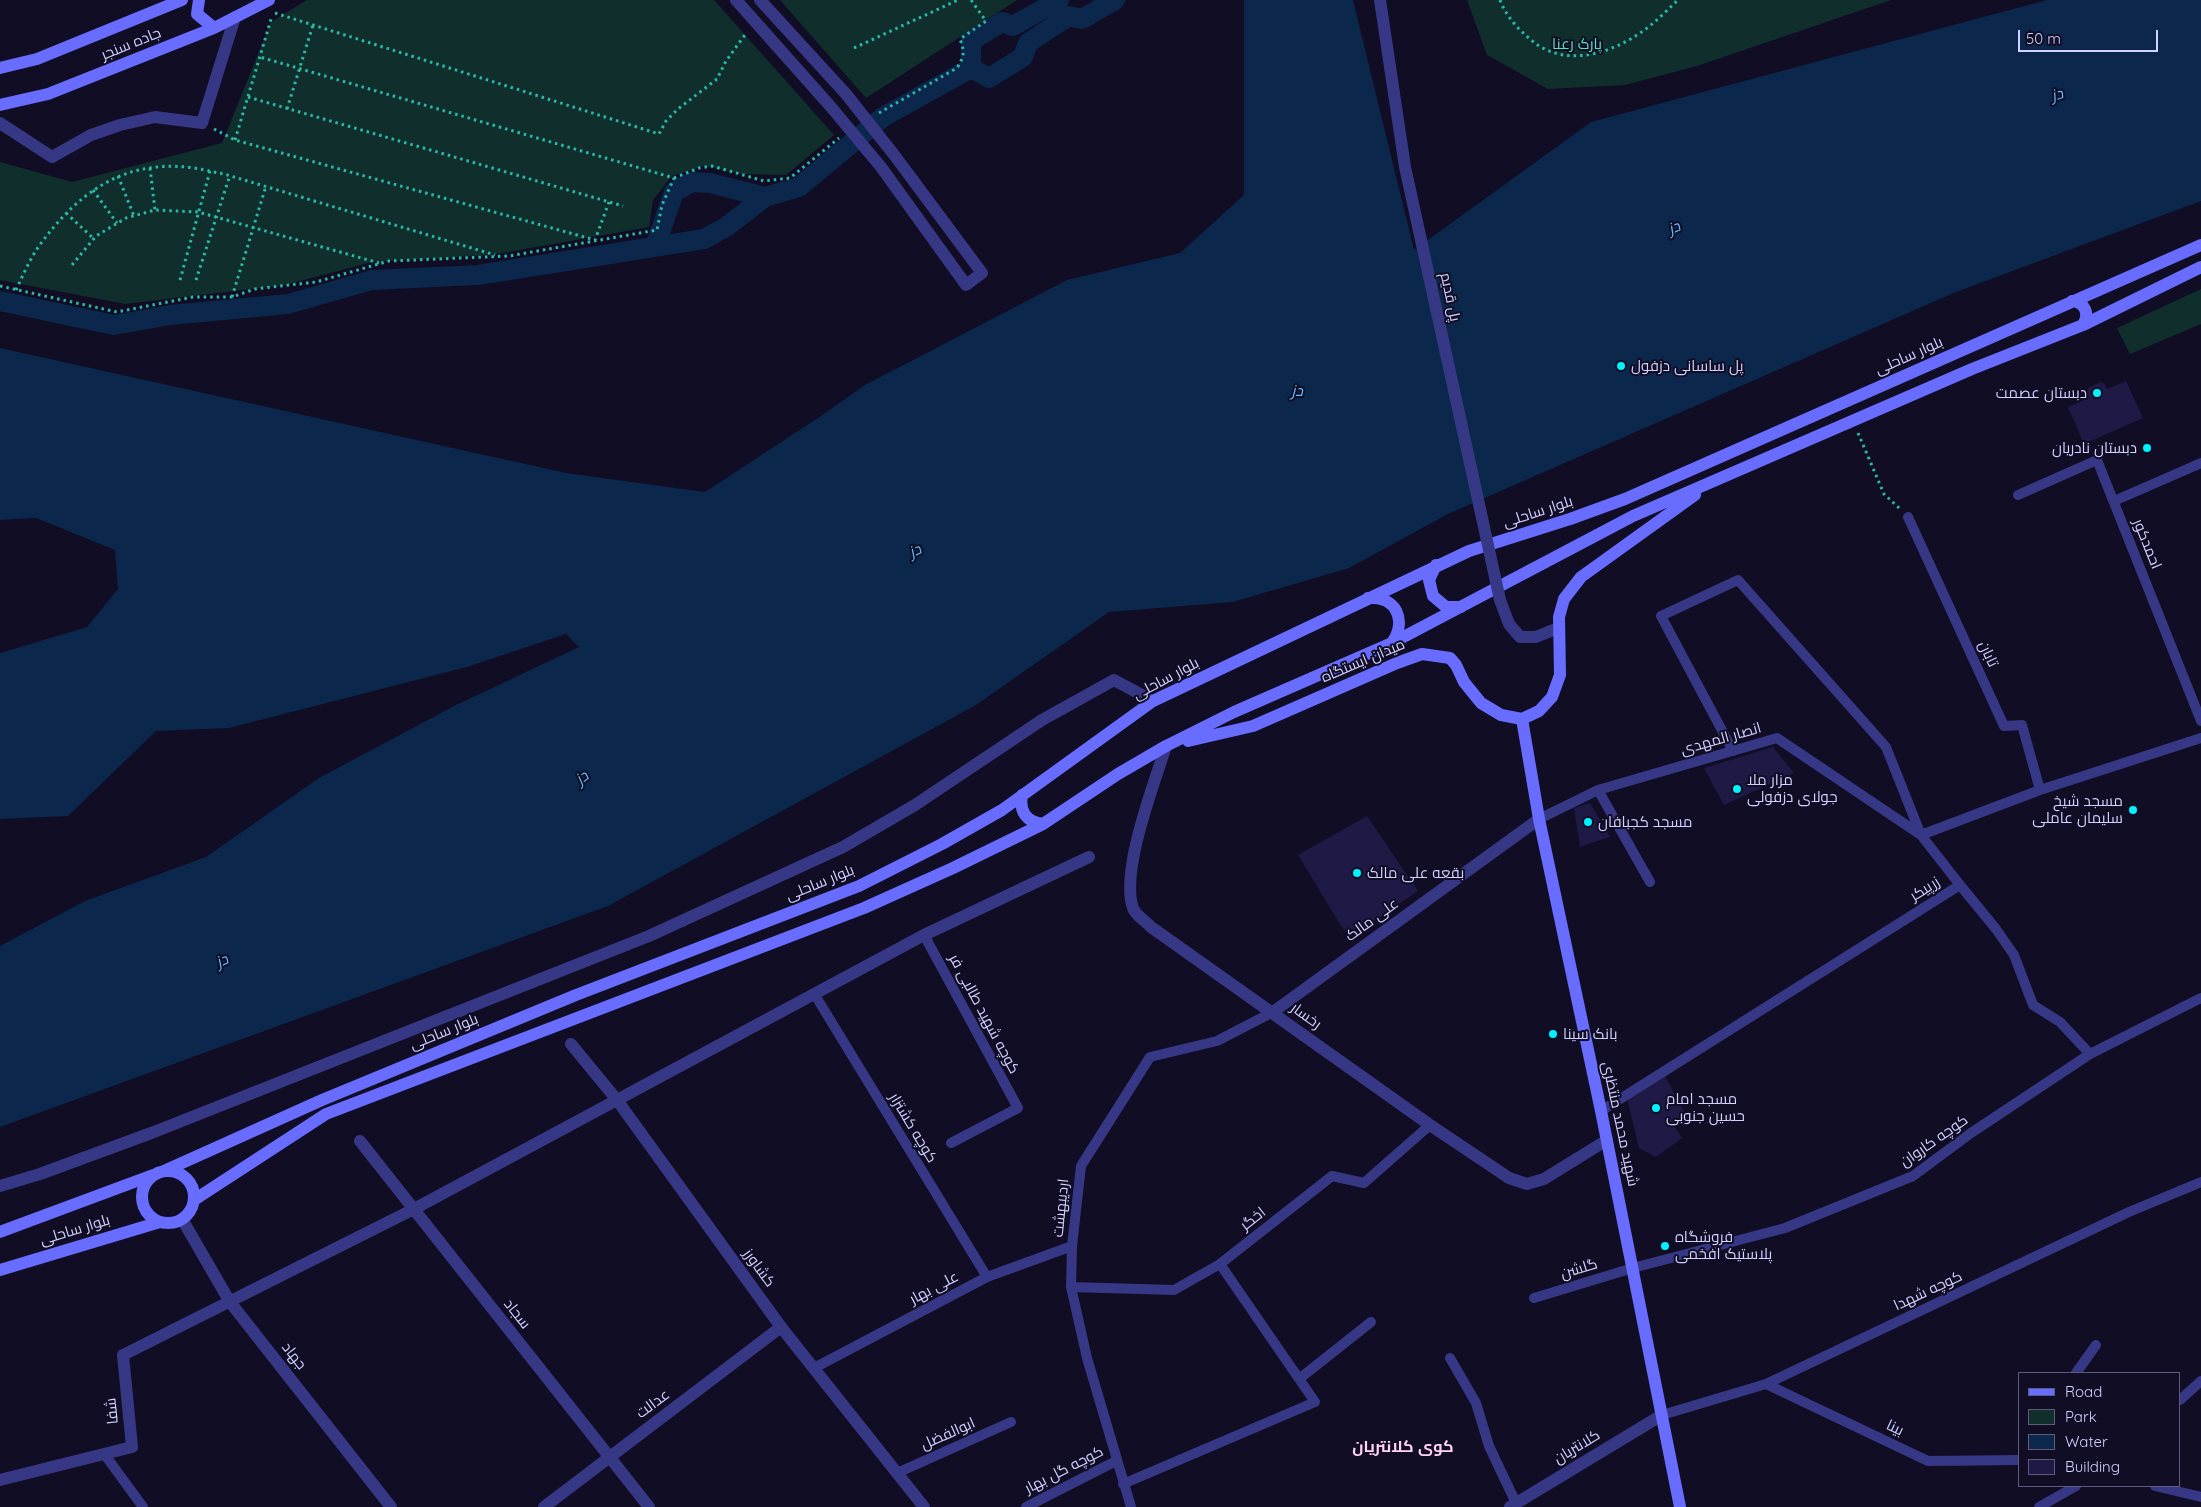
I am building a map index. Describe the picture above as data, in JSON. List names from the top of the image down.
{
  "streets": {
    "main road": [
      "جاده سنجر",
      "بلوار ساحلی",
      "میدان ایستگاه",
      "شهید محمد منتظری"
    ],
    "street": [
      "پل قدیم",
      "علی مالک",
      "رخسار",
      "کشاورز",
      "سجاد",
      "جهاد",
      "عدالت",
      "شفا",
      "کلانتریان"
    ],
    "lane": [
      "احمدکور",
      "تابان",
      "انصار المهدی",
      "زرپیکر",
      "کوچه شهید طالبی فر",
      "کوچه کشتزار",
      "کوچه کاروان",
      "اردیبهشت",
      "اخگر",
      "گلشن",
      "علی بهار",
      "کوچه شهدا",
      "بینا",
      "ابوالفضل",
      "کوچه گل بهار"
    ]
  },
  "crossings": [
    ["بلوار ساحلی", "جهاد"],
    ["میدان ایستگاه", "رخسار"],
    ["میدان ایستگاه", "شهید محمد منتظری"],
    ["انصار المهدی", "زرپیکر"],
    ["انصار المهدی", "علی مالک"],
    ["انصار المهدی", "شهید محمد منتظری"],
    ["زرپیکر", "شهید محمد منتظری"],
    ["علی مالک", "رخسار"],
    ["علی مالک", "شهید محمد منتظری"],
    ["علی مالک", "اردیبهشت"],
    ["رخسار", "شهید محمد منتظری"],
    ["رخسار", "اردیبهشت"],
    ["رخسار", "اخگر"],
    ["شهید محمد منتظری", "کوچه کاروان"],
    ["شهید محمد منتظری", "گلشن"],
    ["شهید محمد منتظری", "کوچه شهدا"],
    ["شهید محمد منتظری", "کلانتریان"],
    ["کوچه کشتزار", "علی بهار"],
    ["کوچه کاروان", "گلشن"],
    ["اردیبهشت", "اخگر"],
    ["اردیبهشت", "علی بهار"],
    ["اردیبهشت", "کوچه گل بهار"],
    ["کشاورز", "علی بهار"],
    ["کشاورز", "عدالت"],
    ["کشاورز", "ابوالفضل"],
    ["کوچه شهدا", "بینا"],
    ["کوچه شهدا", "کلانتریان"],
    ["سجاد", "عدالت"],
    ["جهاد", "شفا"]
  ],
  "districts": ["کوی کلانتریان"],
  "water": ["دز"],
  "parks": ["پارک رعنا"],
  "places": [
    "پل ساسانی دزفول",
    "دبستان عصمت",
    "دبستان نادریان",
    "مزار ملا جولای دزفولی",
    "مسجد شیخ سلیمان عاملی",
    "مسجد کجبافان",
    "بقعه علی مالک",
    "بانک سینا",
    "مسجد امام حسین جنوبی",
    "فروشگاه پلاستیک افخمی"
  ],
  "legend": [
    "Road",
    "Park",
    "Water",
    "Building"
  ],
  "scale_bar": "50 m"
}
